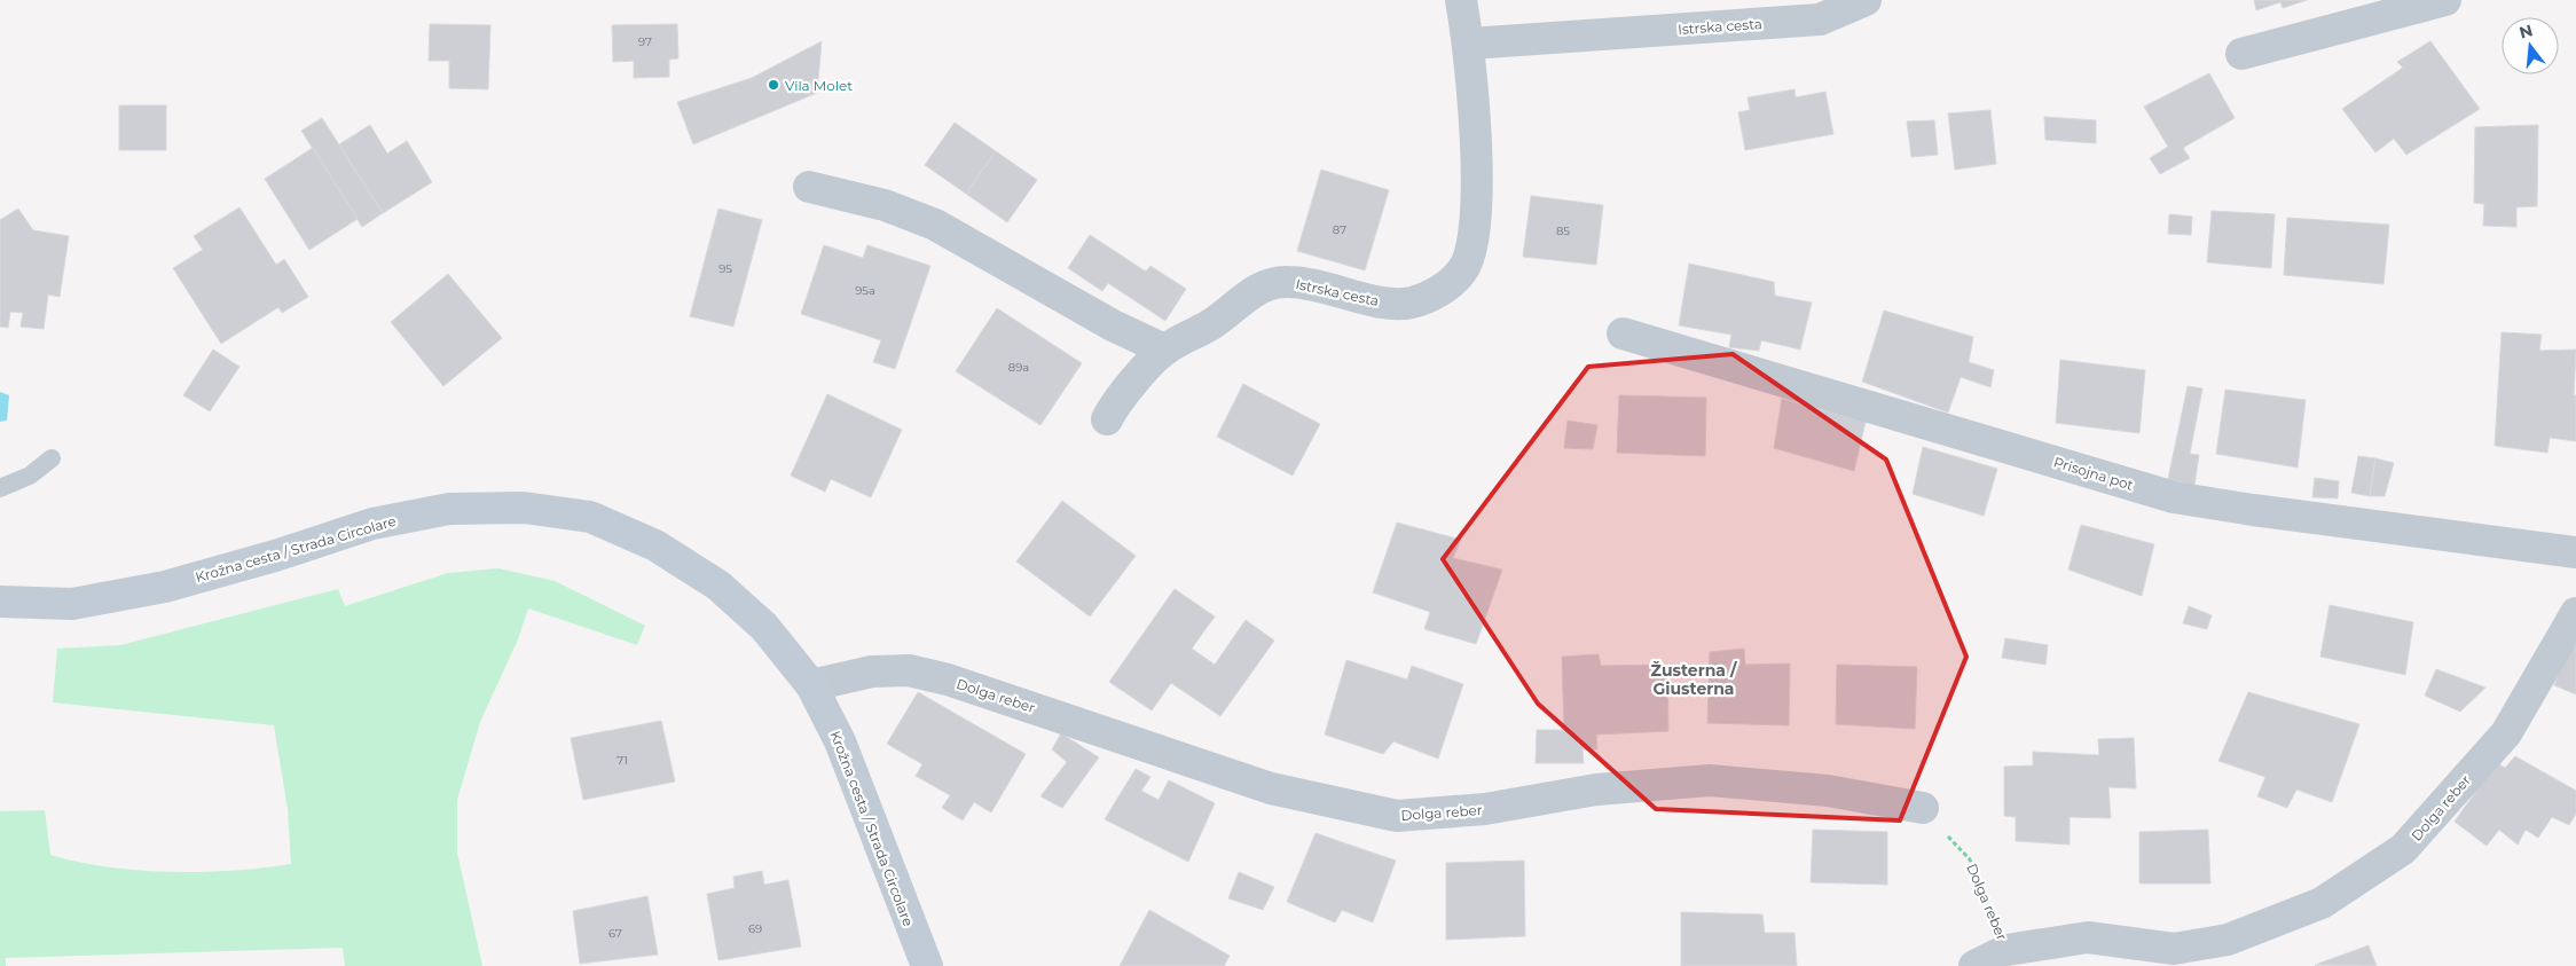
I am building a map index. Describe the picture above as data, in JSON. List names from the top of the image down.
{
  "streets": {
    "street": [
      "Istrska cesta",
      "Prisojna pot",
      "Krožna cesta / Strada Circolare",
      "Dolga reber"
    ]
  },
  "crossings": [
    ["Krožna cesta / Strada Circolare", "Dolga reber"]
  ],
  "districts": ["Žusterna / Giusterna"],
  "places": ["Vila Molet"],
  "house_numbers": [
    "97",
    "87",
    "85",
    "95",
    "95a",
    "89a",
    "71",
    "69",
    "67"
  ],
  "north": "top"
}
